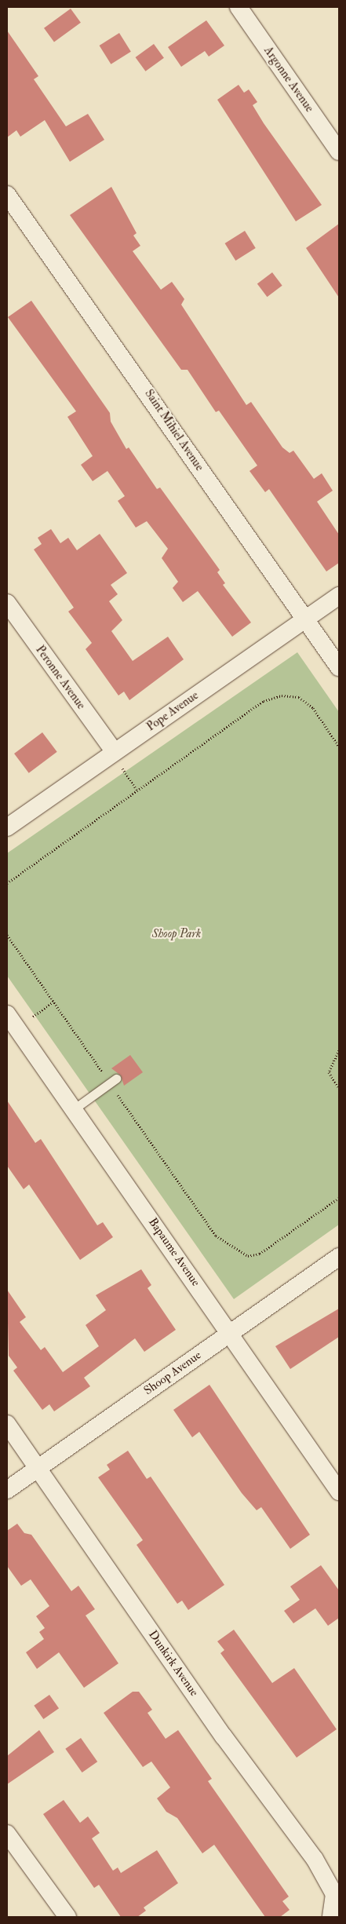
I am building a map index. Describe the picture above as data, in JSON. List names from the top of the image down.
{
  "streets": {
    "street": [
      "Argonne Avenue",
      "Saint Mihiel Avenue",
      "Peronne Avenue",
      "Pope Avenue",
      "Bapaume Avenue",
      "Shoop Avenue",
      "Dunkirk Avenue"
    ]
  },
  "crossings": [
    ["Saint Mihiel Avenue", "Pope Avenue"],
    ["Peronne Avenue", "Pope Avenue"],
    ["Bapaume Avenue", "Shoop Avenue"],
    ["Shoop Avenue", "Dunkirk Avenue"]
  ],
  "parks": ["Shoop Park"]
}
